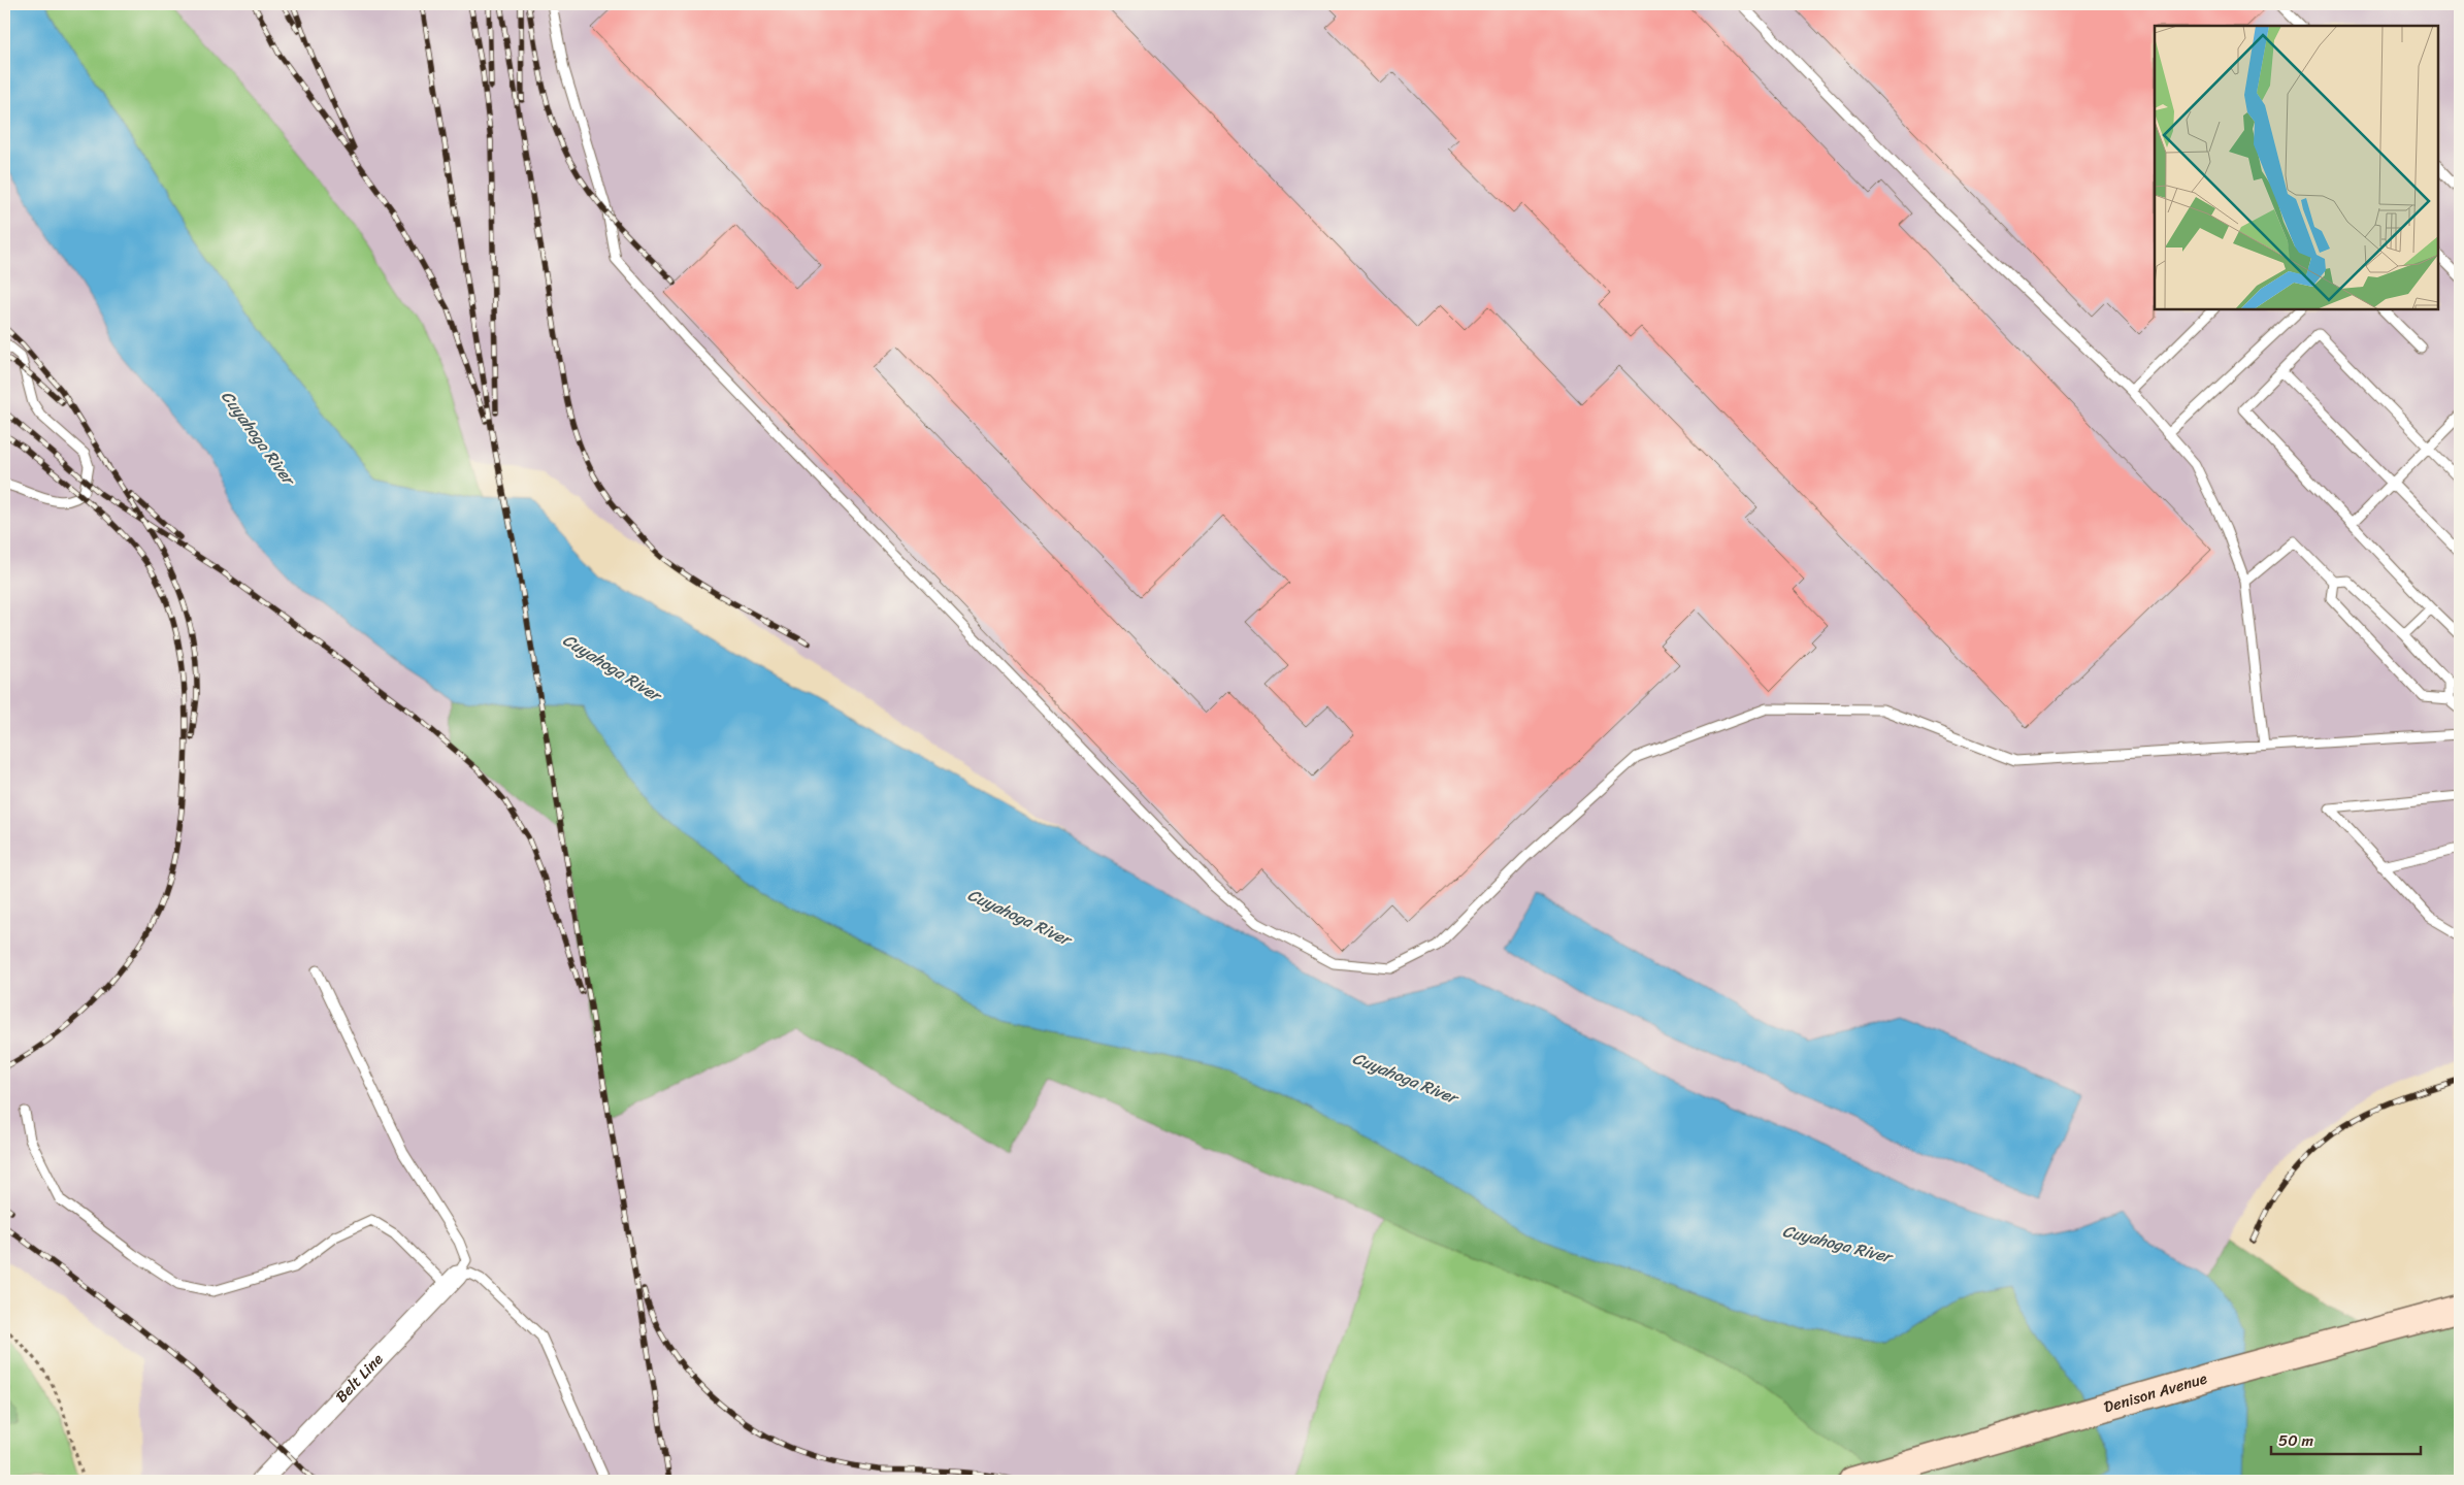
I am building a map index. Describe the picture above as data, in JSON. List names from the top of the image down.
{
  "streets": {
    "main road": ["Denison Avenue"],
    "street": ["Belt Line"]
  },
  "water": ["Cuyahoga River"],
  "scale_bar": "50 m"
}
